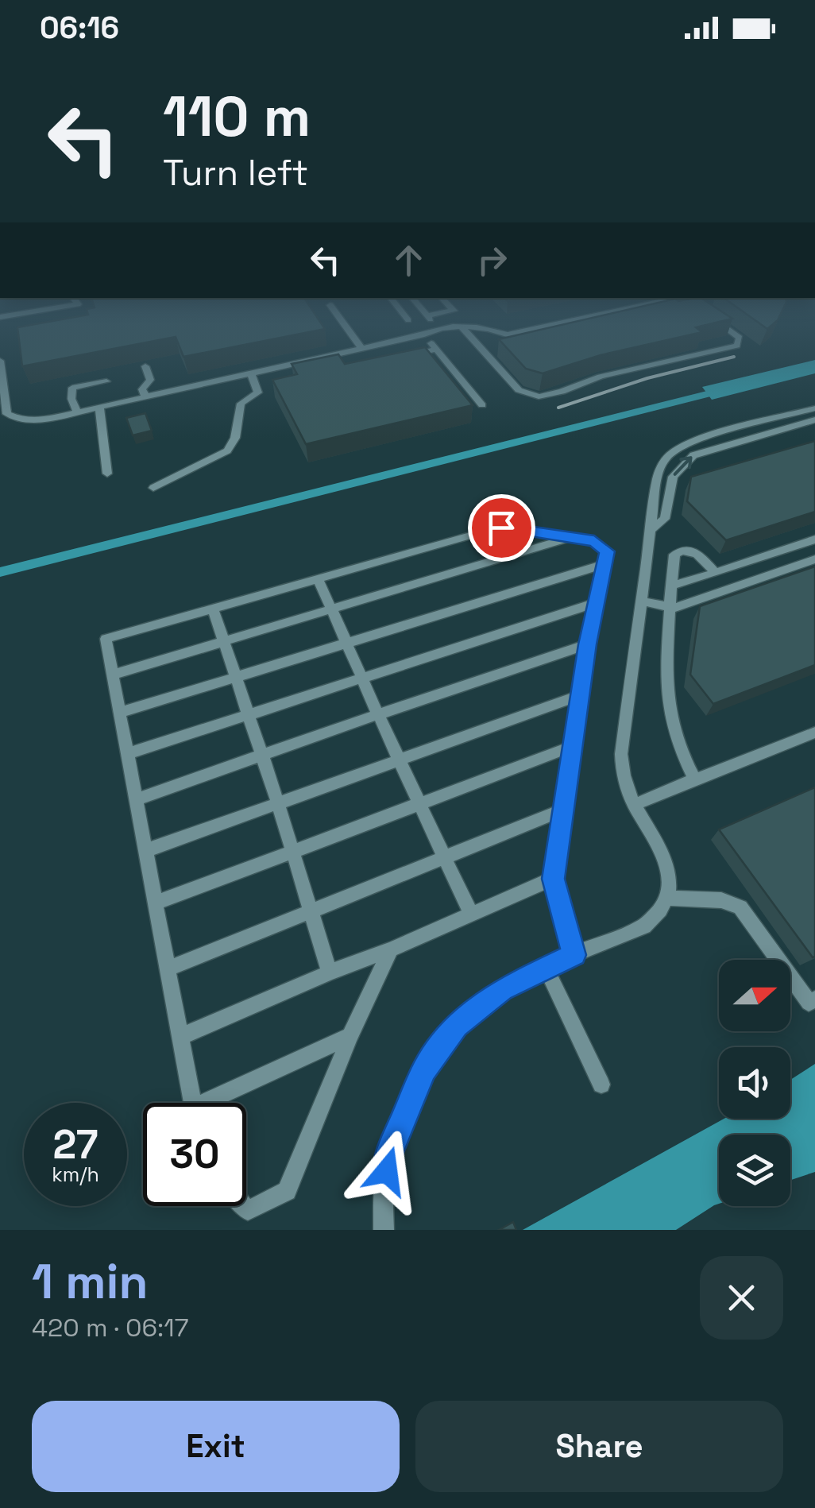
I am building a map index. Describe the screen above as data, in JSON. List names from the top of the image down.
{
  "north": "right",
  "page": {
    "status": "06:16",
    "turn": ["110 m", "Turn left"],
    "speed": "27 km/h",
    "limit": "30",
    "heading": ["1 min", "420 m · 06:17"],
    "buttons": ["Exit", "Share"]
  }
}
